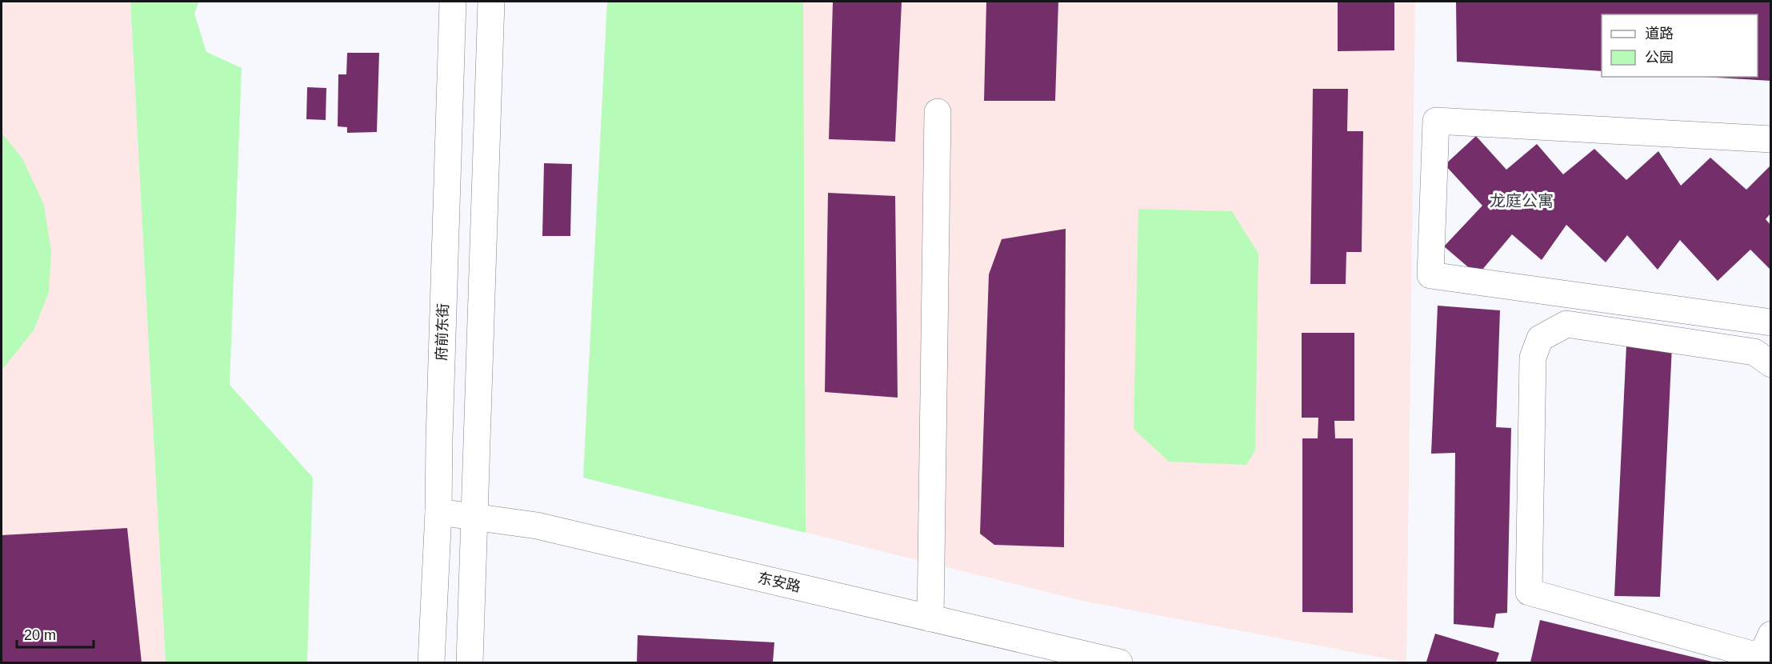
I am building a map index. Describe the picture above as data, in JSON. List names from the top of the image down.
{
  "streets": {
    "main road": ["府前东街", "东安路"]
  },
  "crossings": [
    ["府前东街", "东安路"]
  ],
  "districts": ["龙庭公寓"],
  "legend": ["道路", "公园"],
  "scale_bar": "20 m"
}
